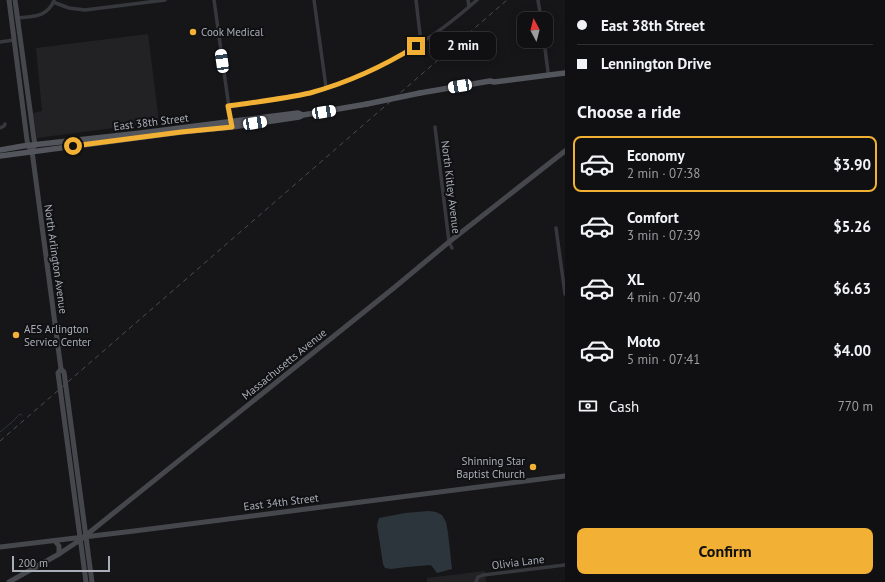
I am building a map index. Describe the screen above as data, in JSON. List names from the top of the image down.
{
  "streets": {
    "main road": [
      "East 38th Street",
      "North Arlington Avenue",
      "Massachusetts Avenue",
      "East 34th Street"
    ],
    "street": ["North Kitley Avenue", "Olivia Lane"]
  },
  "crossings": [
    ["East 38th Street", "North Arlington Avenue"],
    ["North Kitley Avenue", "Massachusetts Avenue"],
    ["North Arlington Avenue", "Massachusetts Avenue"],
    ["North Arlington Avenue", "East 34th Street"],
    ["Massachusetts Avenue", "East 34th Street"]
  ],
  "places": ["Cook Medical", "AES Arlington Service Center", "Shinning Star Baptist Church"],
  "scale_bar": "200 m",
  "north": "top",
  "page": {
    "banner": ["East 38th Street", "Lennington Drive"],
    "bubble": "2 min",
    "heading": "Choose a ride",
    "list": [
      {
        "name": "Economy",
        "note": "2 min · 07:38",
        "value": "$3.90"
      },
      {
        "name": "Comfort",
        "note": "3 min · 07:39",
        "value": "$5.26"
      },
      {
        "name": "XL",
        "note": "4 min · 07:40",
        "value": "$6.63"
      },
      {
        "name": "Moto",
        "note": "5 min · 07:41",
        "value": "$4.00"
      }
    ],
    "pay": ["Cash", "770 m"],
    "buttons": "Confirm",
    "scale": "200 m"
  }
}
